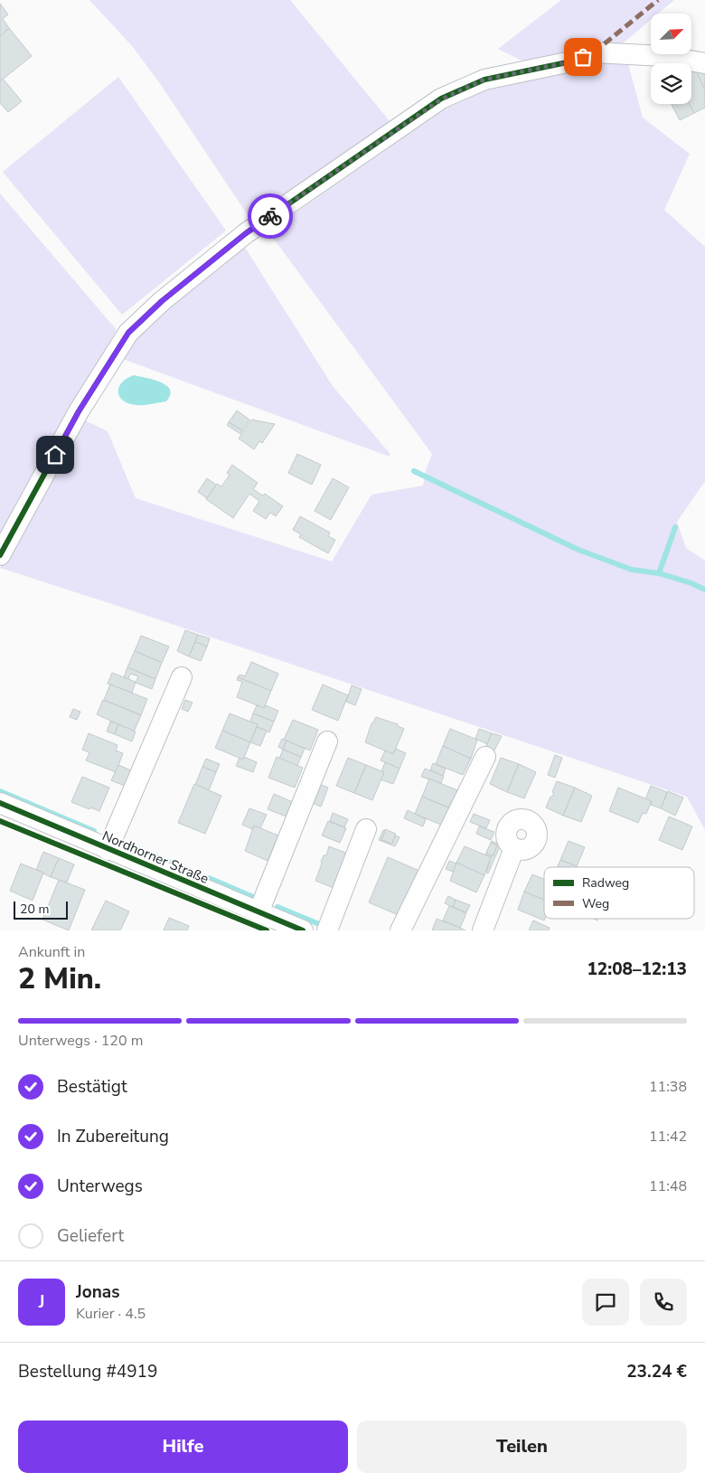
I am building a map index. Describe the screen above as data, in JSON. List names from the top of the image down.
{
  "streets": {
    "street": ["Nordhorner Straße"]
  },
  "legend": ["Radweg", "Weg"],
  "scale_bar": "20 m",
  "north": "top right",
  "page": {
    "scale": "20 m",
    "heading": ["2 Min.", "Ankunft in", "12:08–12:13"],
    "panel": [
      "Jonas",
      "Kurier · 4.5",
      "Bestellung #4919",
      "23.24 €"
    ],
    "bar": "Unterwegs · 120 m",
    "list": [
      ["Bestätigt", "11:38"],
      ["In Zubereitung", "11:42"],
      ["Unterwegs", "11:48"],
      "Geliefert"
    ],
    "round": "J",
    "buttons": ["Hilfe", "Teilen"]
  }
}
